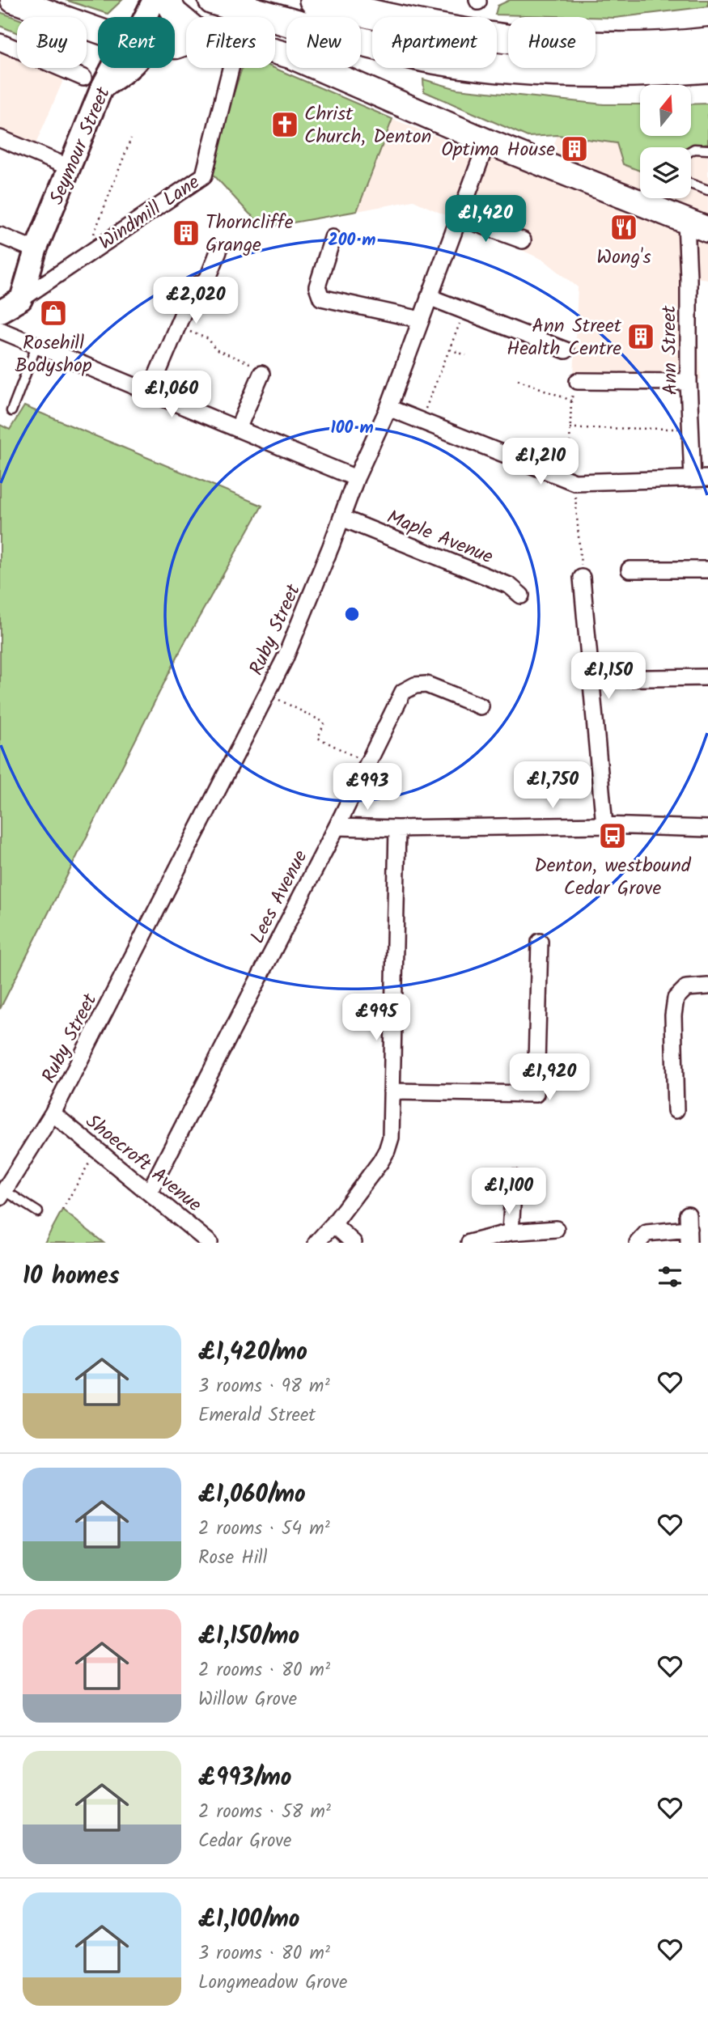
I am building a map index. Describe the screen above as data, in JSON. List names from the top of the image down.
{
  "streets": {
    "street": [
      "Seymour Street",
      "Windmill Lane",
      "Ann Street",
      "Maple Avenue",
      "Ruby Street",
      "Lees Avenue",
      "Shoecroft Avenue"
    ]
  },
  "crossings": [
    ["Seymour Street", "Windmill Lane"],
    ["Maple Avenue", "Ruby Street"],
    ["Ruby Street", "Shoecroft Avenue"],
    ["Lees Avenue", "Shoecroft Avenue"]
  ],
  "places": {
    "church": ["Christ Church, Denton"],
    "building": ["Optima House", "Thorncliffe Grange", "Ann Street Health Centre"],
    "restaurant": ["Wong's"],
    "shop": ["Rosehill Bodyshop"],
    "bus stop": ["Denton, westbound Cedar Grove"]
  },
  "north": "top",
  "page": {
    "chip": [
      "Buy",
      "Rent",
      "Filters",
      "New",
      "Apartment",
      "House"
    ],
    "price": [
      "£1,420",
      "£2,020",
      "£1,060",
      "£1,210",
      "£1,150",
      "£1,750",
      "£993",
      "£995",
      "£1,920",
      "£1,100"
    ],
    "heading": "10 homes",
    "list": [
      {
        "name": "£1,420/mo",
        "note": "3 rooms · 98 m² · Emerald Street"
      },
      {
        "name": "£1,060/mo",
        "note": "2 rooms · 54 m² · Rose Hill"
      },
      {
        "name": "£1,150/mo",
        "note": "2 rooms · 80 m² · Willow Grove"
      },
      {
        "name": "£993/mo",
        "note": "2 rooms · 58 m² · Cedar Grove"
      },
      {
        "name": "£1,100/mo",
        "note": "3 rooms · 80 m² · Longmeadow Grove"
      }
    ]
  },
  "rings": ["200 m", "100 m"]
}
